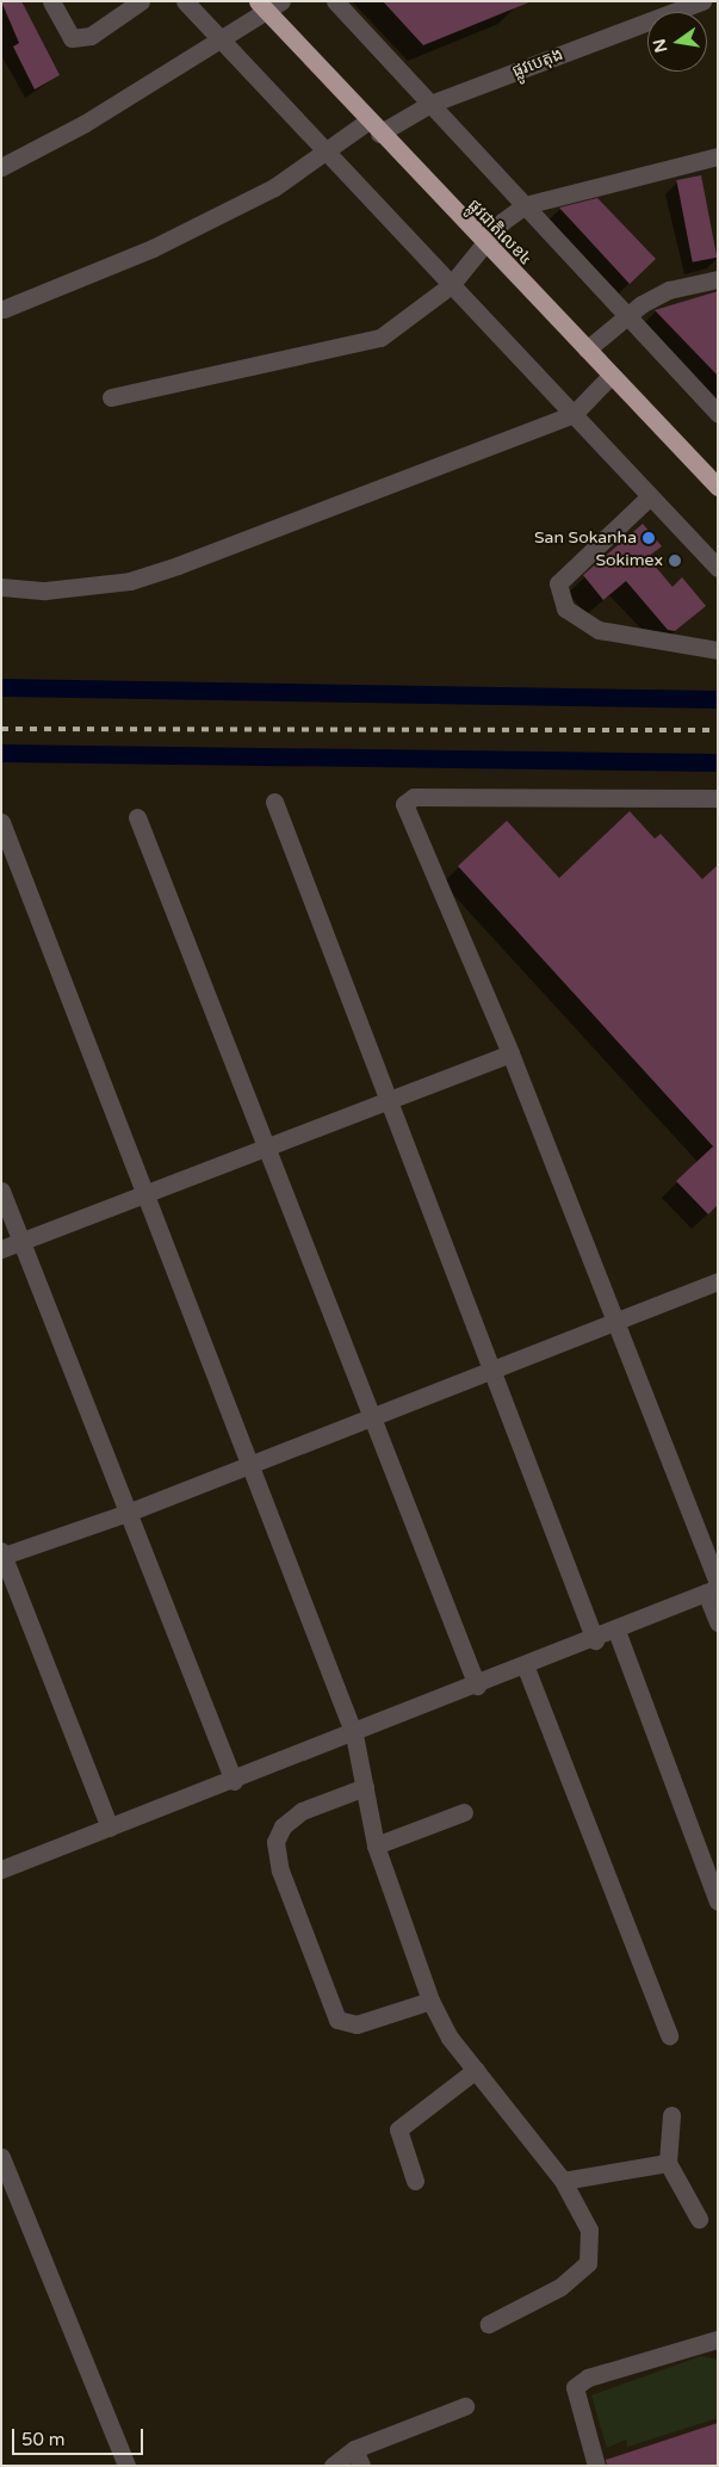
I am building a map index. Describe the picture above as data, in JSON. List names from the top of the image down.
{
  "streets": {
    "highway": ["ផ្លូវជាតិលេខ៤"],
    "street": ["ផ្លូវបេតុង"]
  },
  "crossings": [
    ["ផ្លូវបេតុង", "ផ្លូវជាតិលេខ៤"]
  ],
  "places": ["San Sokanha", "Sokimex"],
  "scale_bar": "50 m",
  "north": "left"
}
